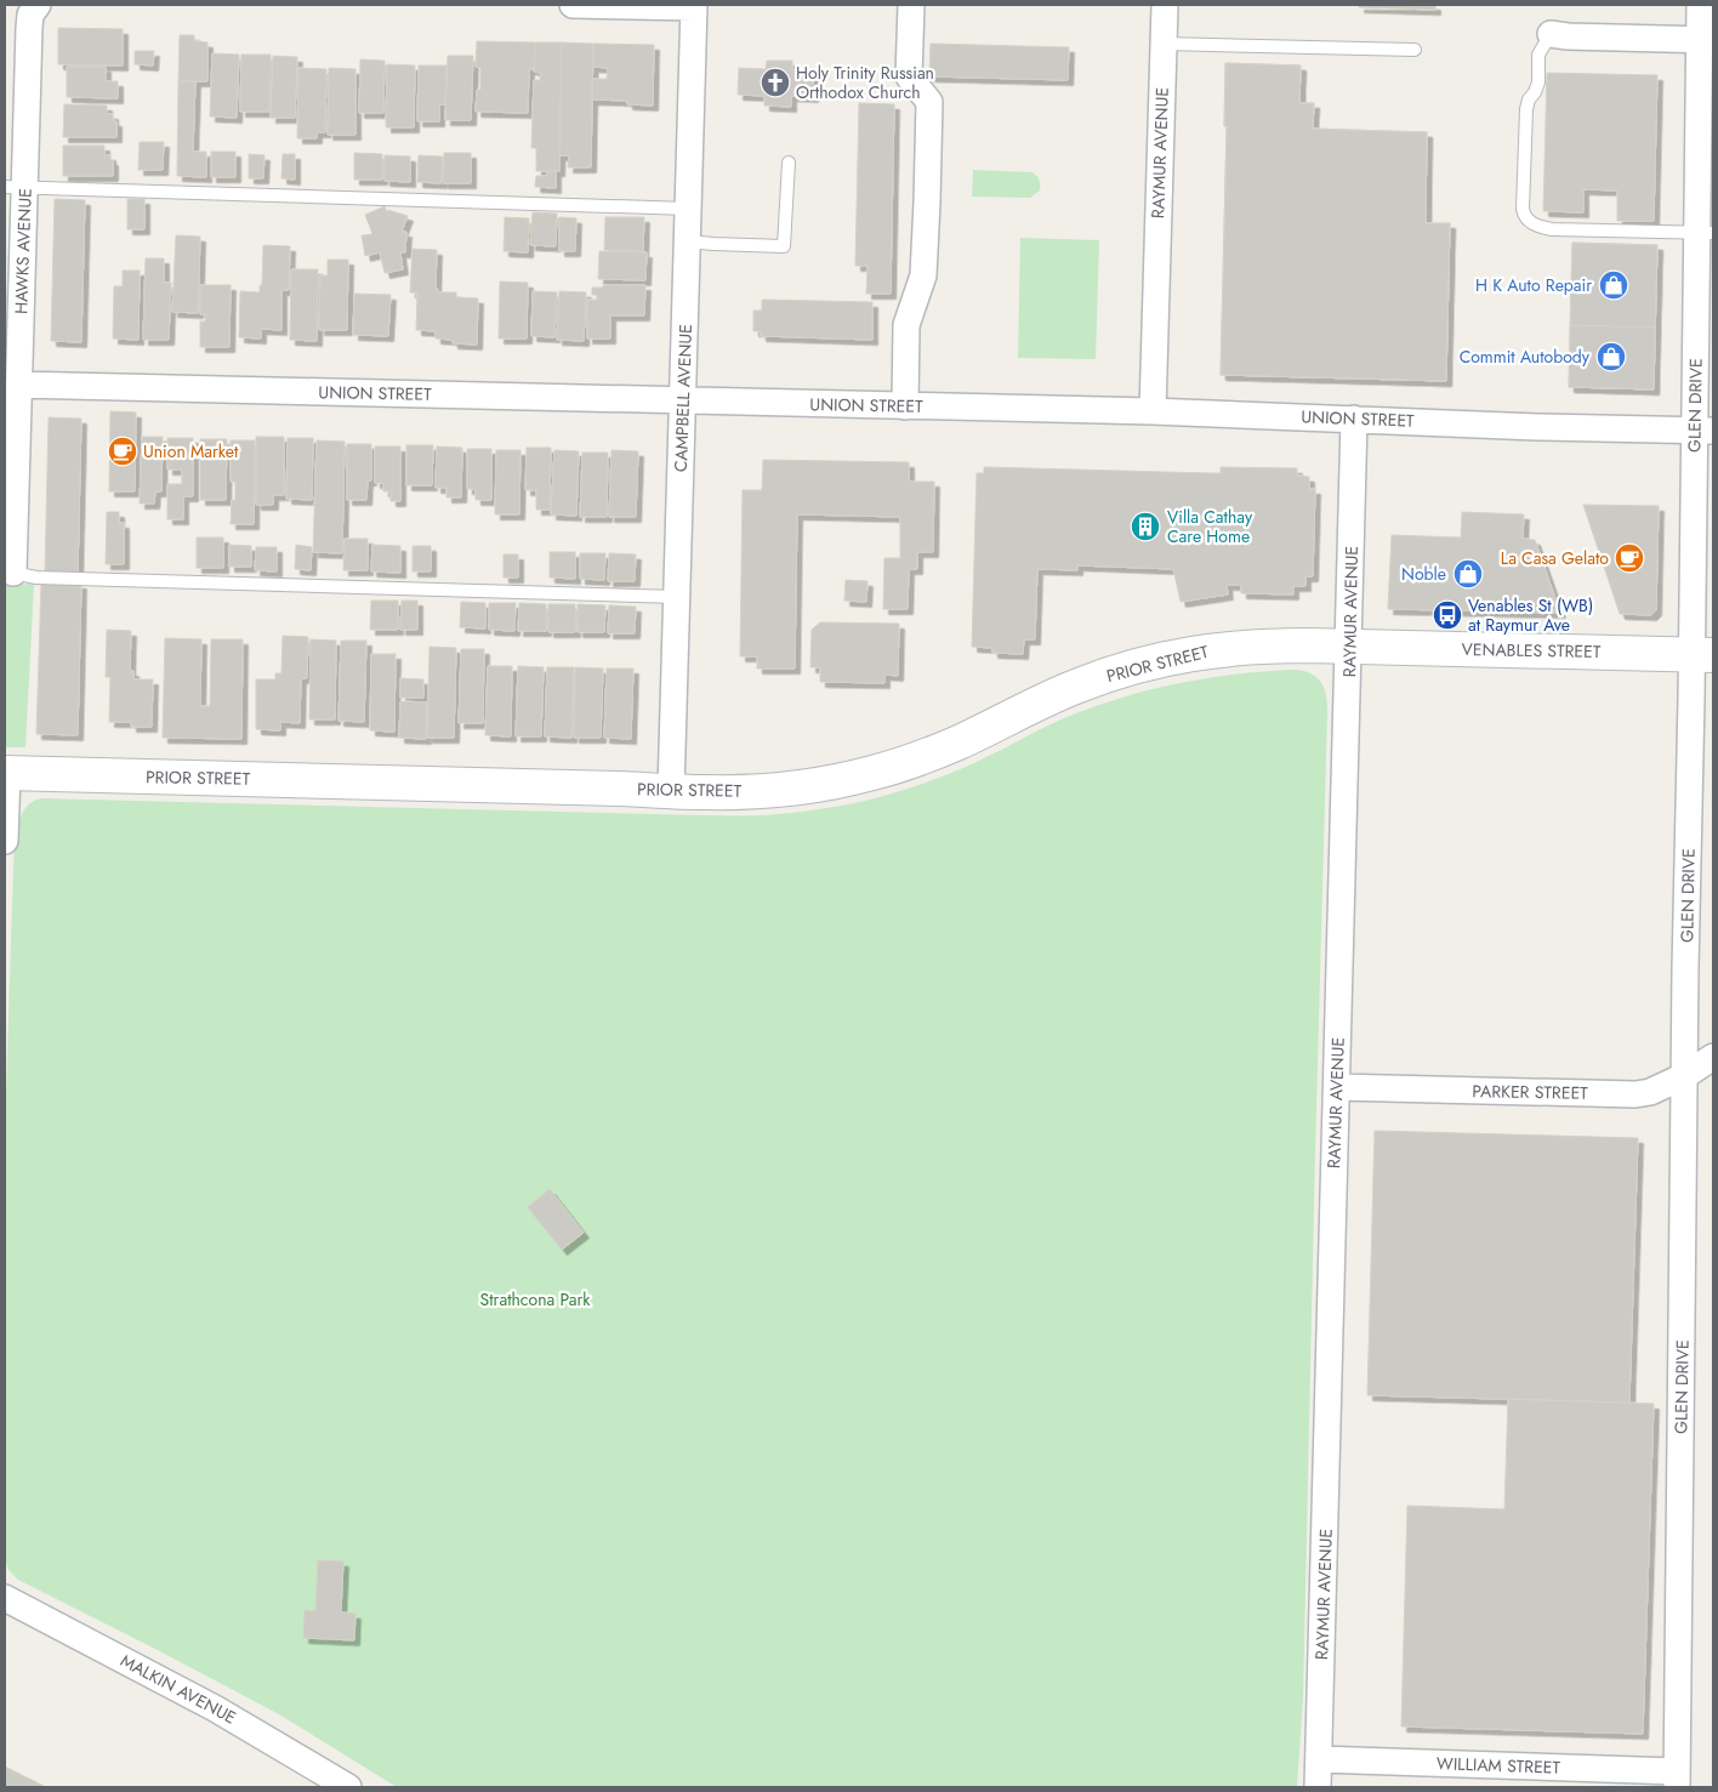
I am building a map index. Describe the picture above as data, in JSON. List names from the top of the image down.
{
  "streets": {
    "main road": ["VENABLES STREET", "PRIOR STREET"],
    "street": [
      "RAYMUR AVENUE",
      "HAWKS AVENUE",
      "UNION STREET",
      "CAMPBELL AVENUE",
      "GLEN DRIVE",
      "PARKER STREET",
      "MALKIN AVENUE",
      "WILLIAM STREET"
    ]
  },
  "crossings": [
    ["RAYMUR AVENUE", "UNION STREET"],
    ["RAYMUR AVENUE", "VENABLES STREET"],
    ["RAYMUR AVENUE", "PRIOR STREET"],
    ["RAYMUR AVENUE", "PARKER STREET"],
    ["RAYMUR AVENUE", "WILLIAM STREET"],
    ["HAWKS AVENUE", "UNION STREET"],
    ["UNION STREET", "CAMPBELL AVENUE"],
    ["UNION STREET", "GLEN DRIVE"],
    ["CAMPBELL AVENUE", "PRIOR STREET"],
    ["GLEN DRIVE", "VENABLES STREET"],
    ["GLEN DRIVE", "PARKER STREET"],
    ["GLEN DRIVE", "WILLIAM STREET"],
    ["VENABLES STREET", "PRIOR STREET"]
  ],
  "parks": ["Strathcona Park"],
  "places": {
    "church": ["Holy Trinity Russian Orthodox Church"],
    "shop": ["H K Auto Repair", "Commit Autobody", "Noble"],
    "cafe": ["Union Market", "La Casa Gelato"],
    "building": ["Villa Cathay Care Home"],
    "bus stop": ["Venables St (WB) at Raymur Ave"]
  }
}
